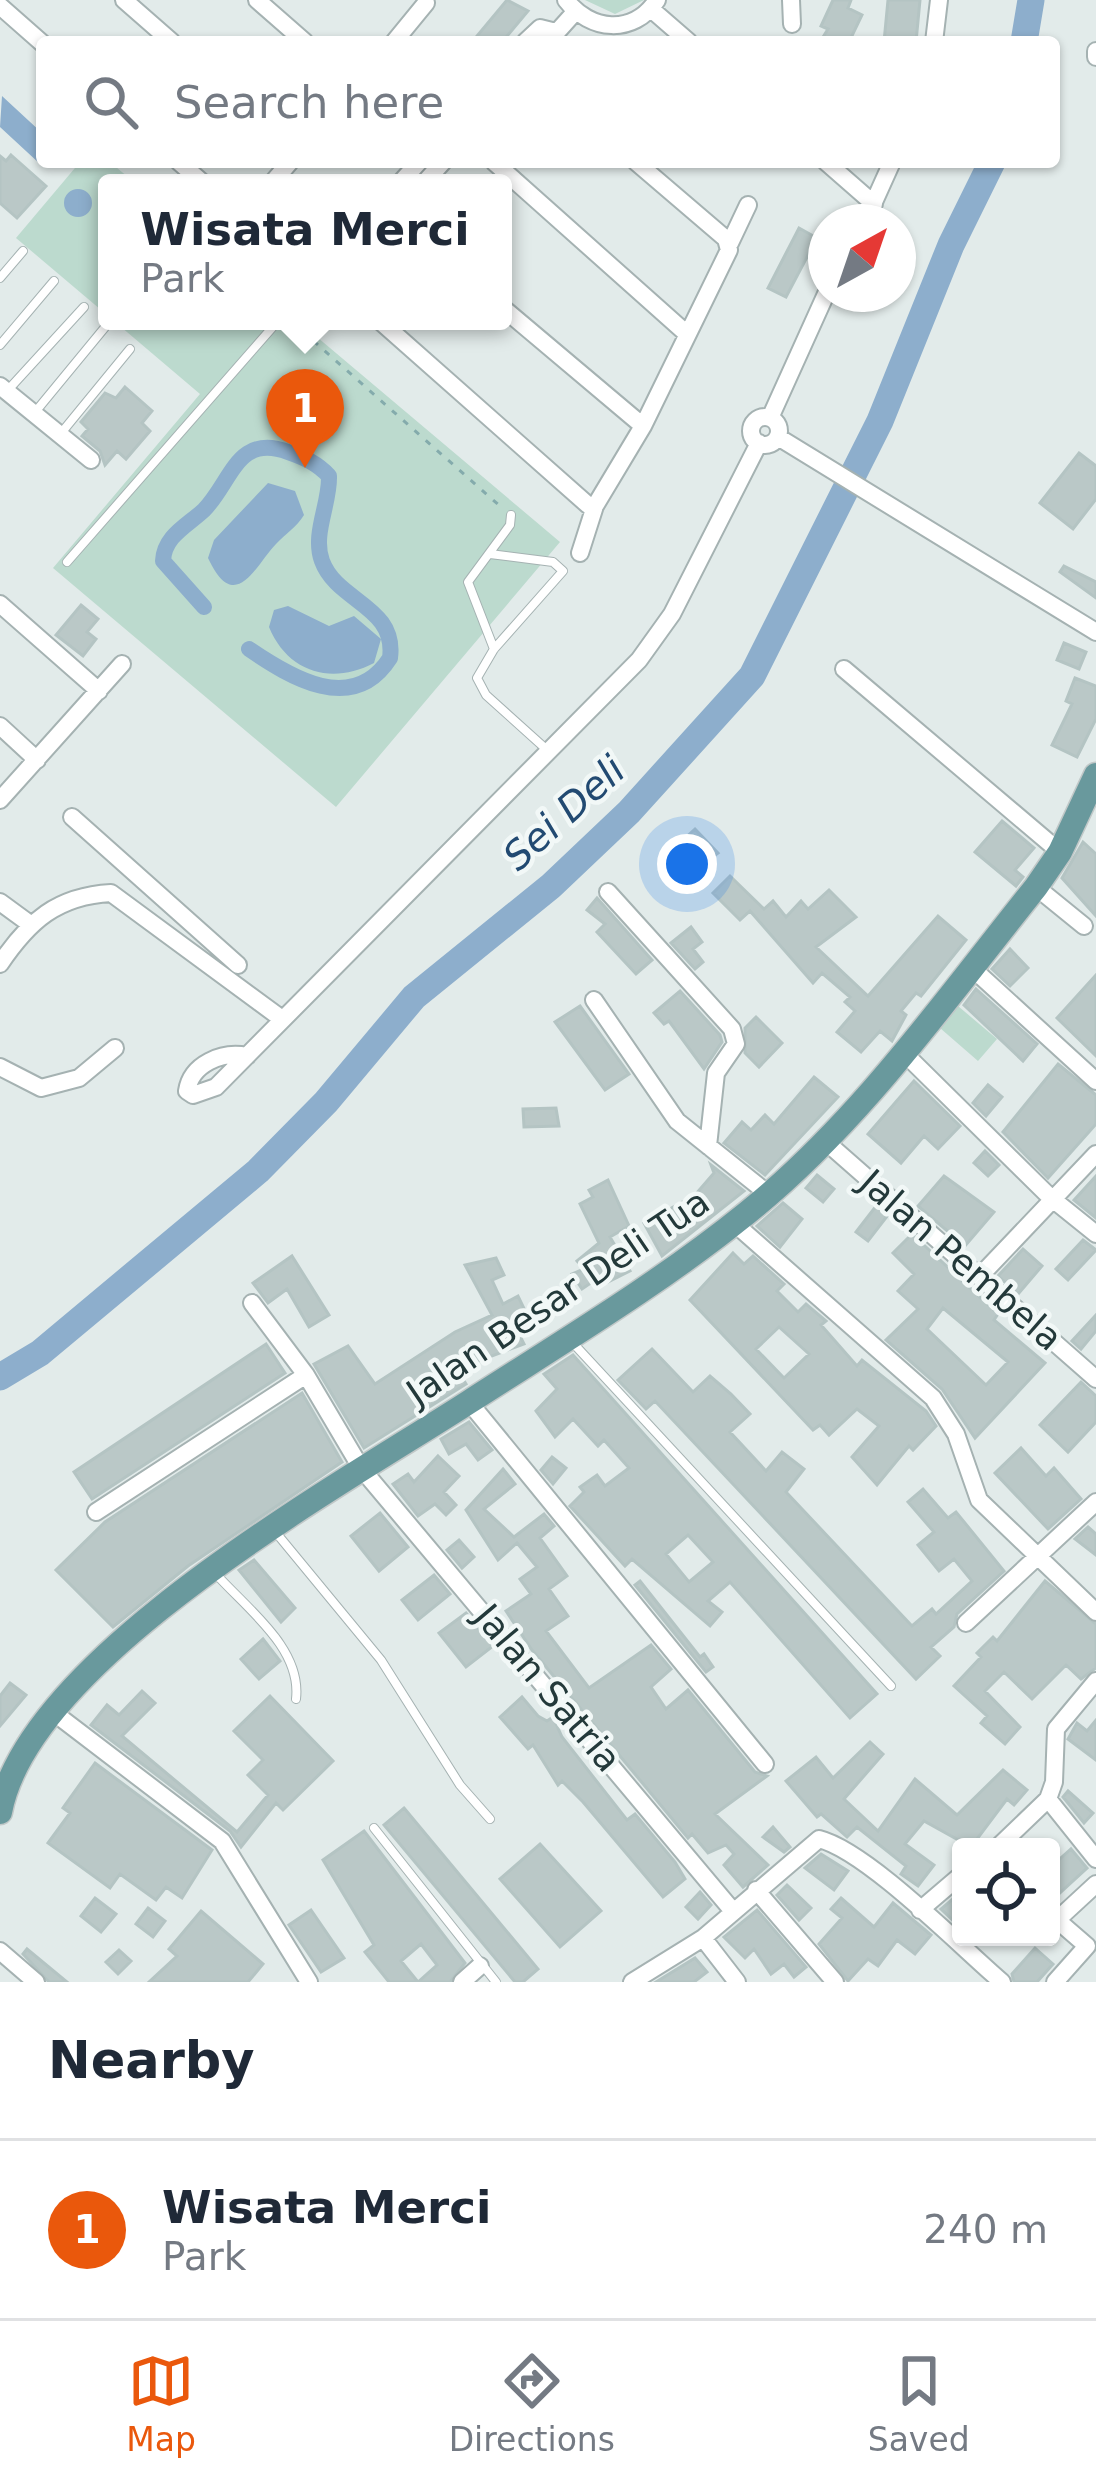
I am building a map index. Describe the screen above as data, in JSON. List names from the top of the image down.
{
  "streets": {
    "main road": ["Jalan Besar Deli Tua"],
    "street": ["Jalan Pembela", "Jalan Satria"]
  },
  "crossings": [
    ["Jalan Pembela", "Jalan Besar Deli Tua"],
    ["Jalan Besar Deli Tua", "Jalan Satria"]
  ],
  "water": ["Sei Deli"],
  "north": "top right",
  "page": {
    "search": "Search here",
    "popup": ["Wisata Merci", "Park"],
    "pins": "1",
    "heading": "Nearby",
    "list": [
      {
        "mark": "1",
        "name": "Wisata Merci",
        "note": "Park",
        "value": "240 m"
      }
    ],
    "nav": ["Map", "Directions", "Saved"]
  }
}
